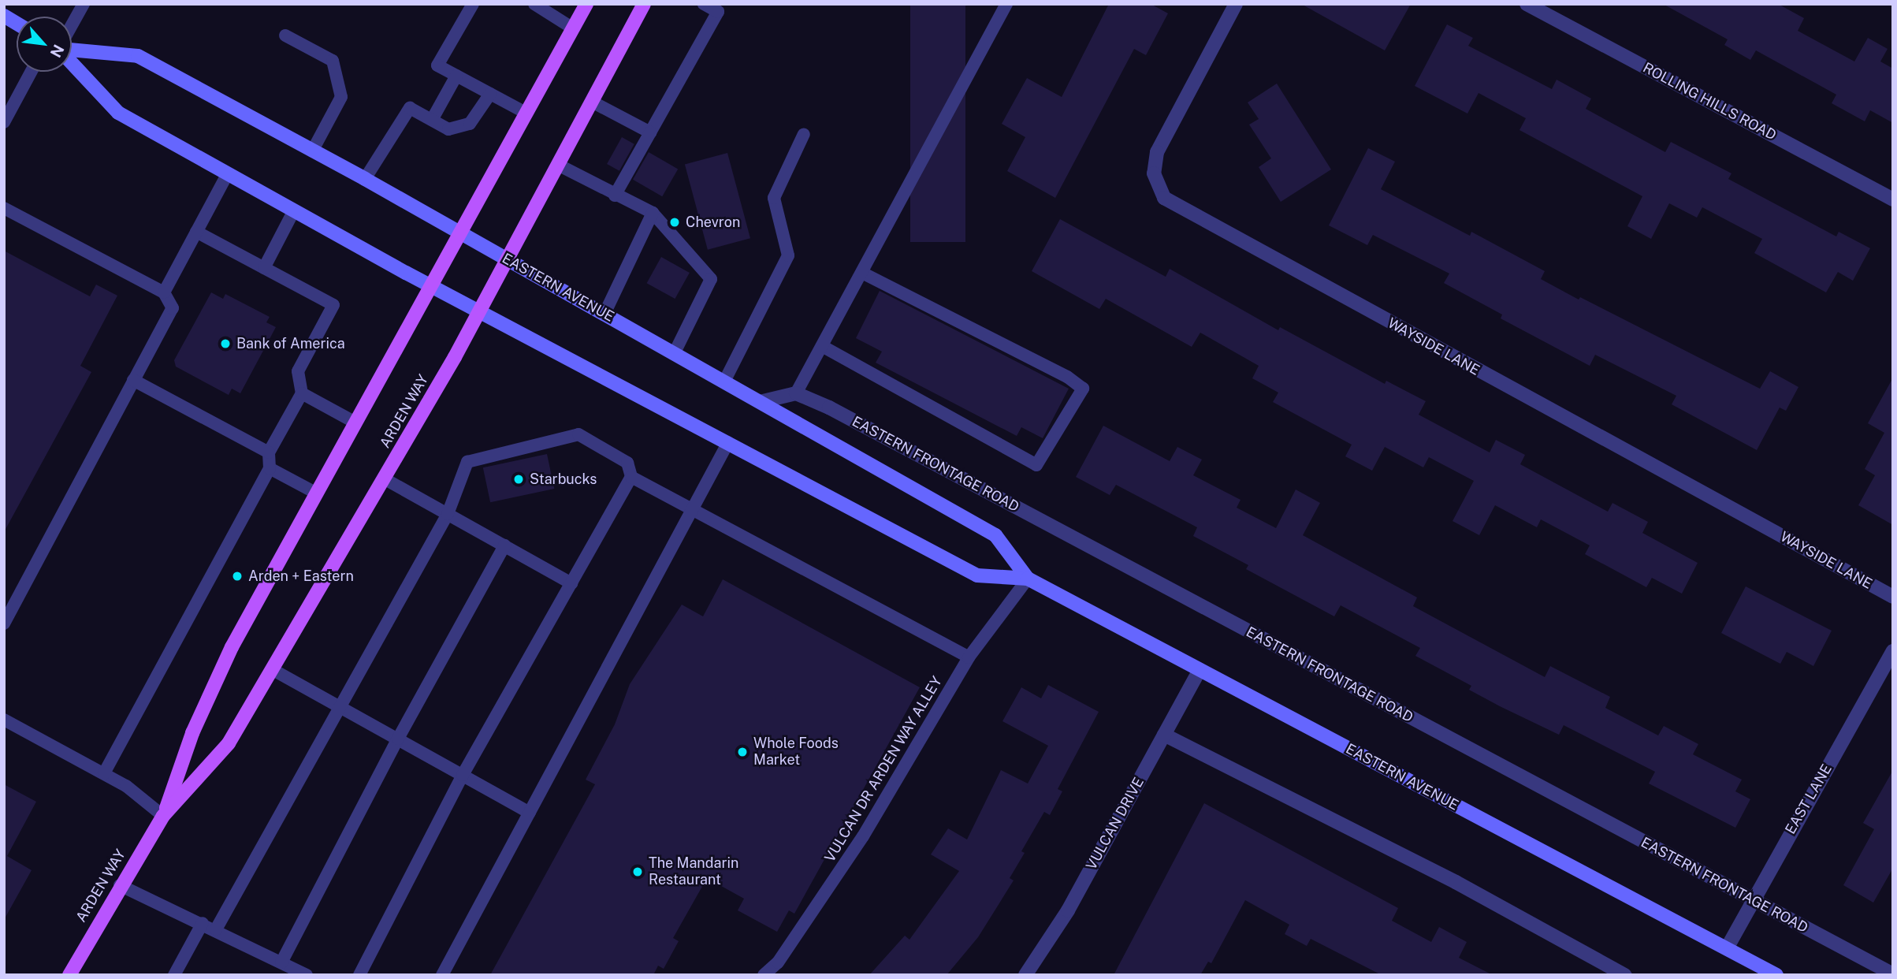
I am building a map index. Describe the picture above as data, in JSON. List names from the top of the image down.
{
  "streets": {
    "main road": ["EASTERN AVENUE", "ARDEN WAY"],
    "street": [
      "ROLLING HILLS ROAD",
      "WAYSIDE LANE",
      "EASTERN FRONTAGE ROAD",
      "EAST LANE",
      "VULCAN DRIVE"
    ],
    "lane": ["VULCAN DR ARDEN WAY ALLEY"]
  },
  "crossings": [
    ["EASTERN AVENUE", "ARDEN WAY"],
    ["EASTERN AVENUE", "VULCAN DR ARDEN WAY ALLEY"],
    ["EASTERN AVENUE", "EAST LANE"],
    ["EASTERN AVENUE", "VULCAN DRIVE"],
    ["EASTERN FRONTAGE ROAD", "EAST LANE"]
  ],
  "places": [
    "Chevron",
    "Bank of America",
    "Starbucks",
    "Arden + Eastern",
    "Whole Foods Market",
    "The Mandarin Restaurant"
  ],
  "north": "bottom right"
}
